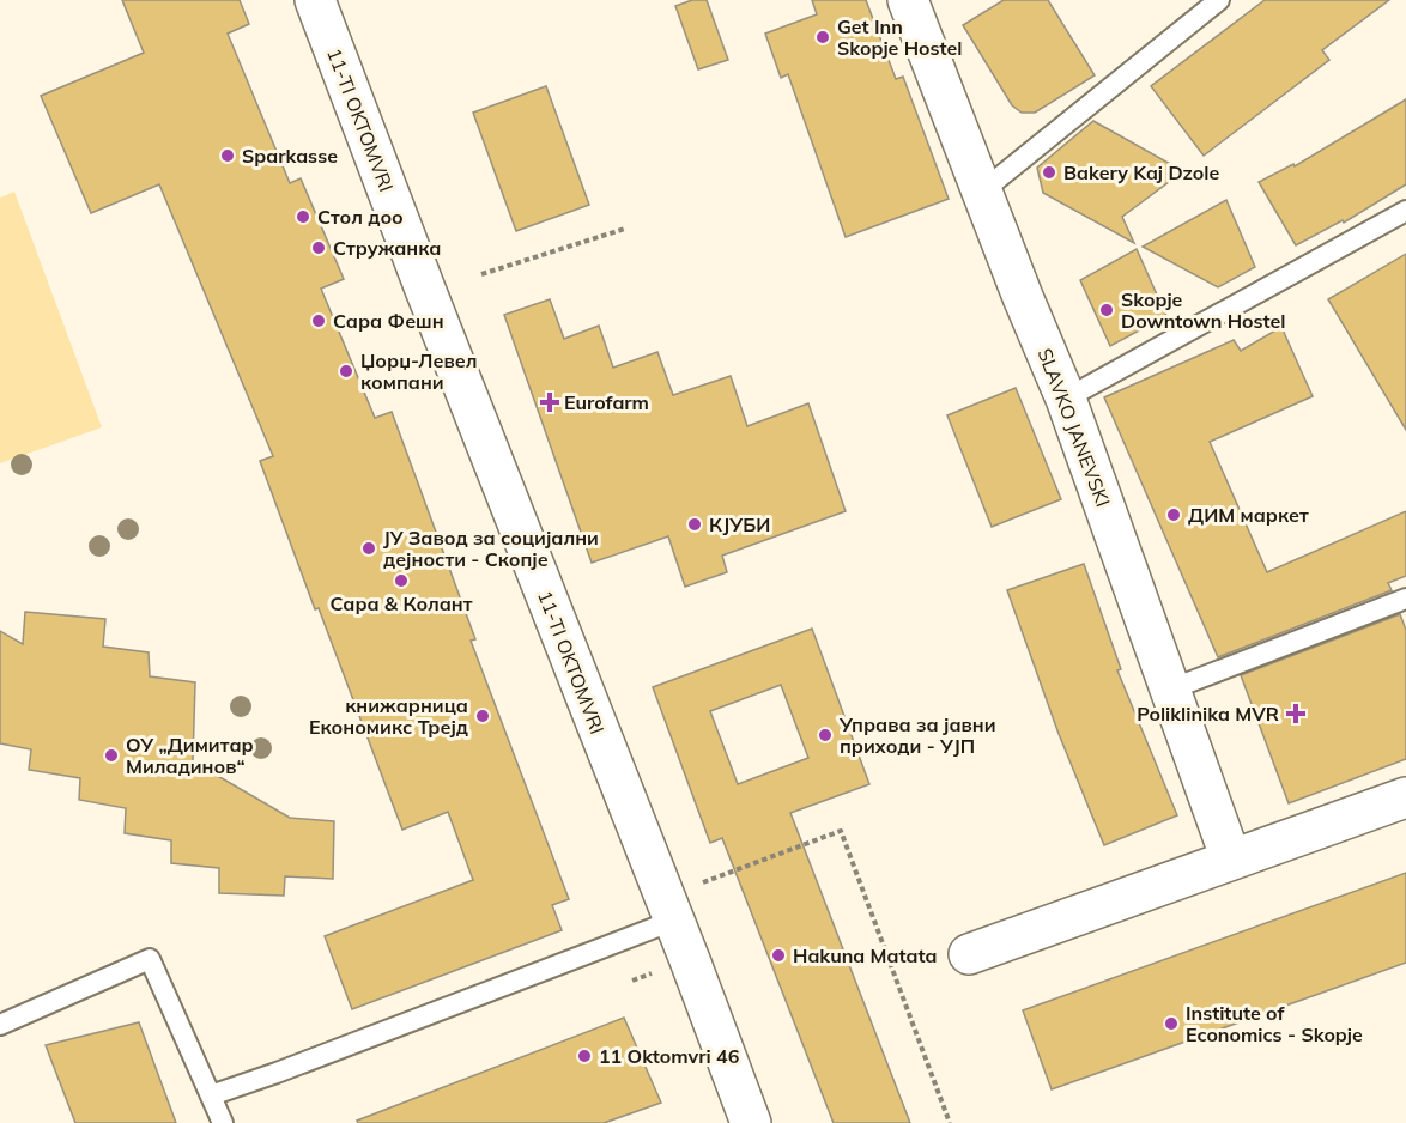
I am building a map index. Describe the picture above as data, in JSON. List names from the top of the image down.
{
  "streets": {
    "street": ["11-TI OKTOMVRI", "SLAVKO JANEVSKI"]
  },
  "places": {
    "other": [
      "Get Inn Skopje Hostel",
      "Sparkasse",
      "Bakery Kaj Dzole",
      "Стол доо",
      "Стружанка",
      "Skopje Downtown Hostel",
      "Сара Фешн",
      "Џорџ-Левел компани",
      "ДИМ маркет",
      "КЈУБИ",
      "ЈУ Завод за социјални дејности - Скопје",
      "Сара & Колант",
      "книжарница Економикс Трејд",
      "Управа за јавни приходи - УЈП",
      "ОУ „Димитар Миладинов“",
      "Hakuna Matata",
      "Institute of Economics - Skopje",
      "11 Oktomvri 46"
    ],
    "health": ["Eurofarm", "Poliklinika MVR"]
  }
}
